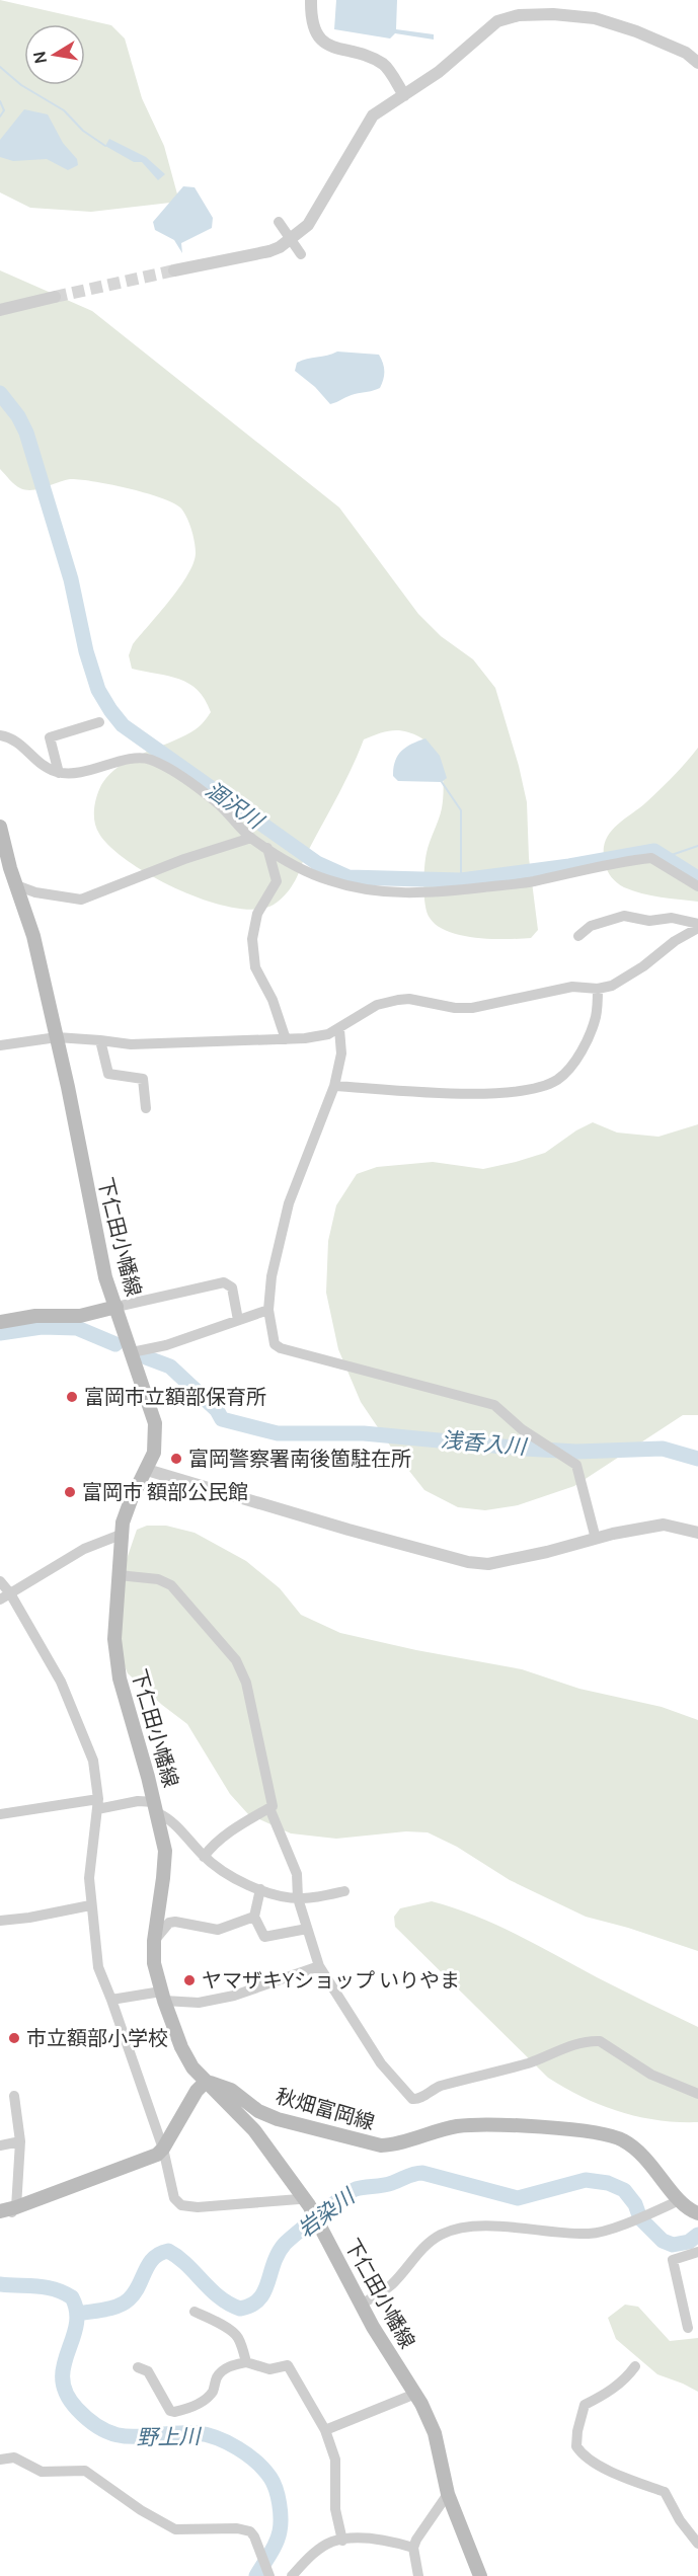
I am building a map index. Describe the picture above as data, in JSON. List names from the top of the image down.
{
  "streets": {
    "main road": ["下仁田小幡線", "秋畑富岡線"]
  },
  "crossings": [
    ["下仁田小幡線", "秋畑富岡線"]
  ],
  "water": [
    "涸沢川",
    "浅香入川",
    "岩染川",
    "野上川"
  ],
  "places": [
    "富岡市立額部保育所",
    "富岡警察署南後箇駐在所",
    "富岡市 額部公民館",
    "ヤマザキYショップ いりやま",
    "市立額部小学校"
  ],
  "north": "left"
}
